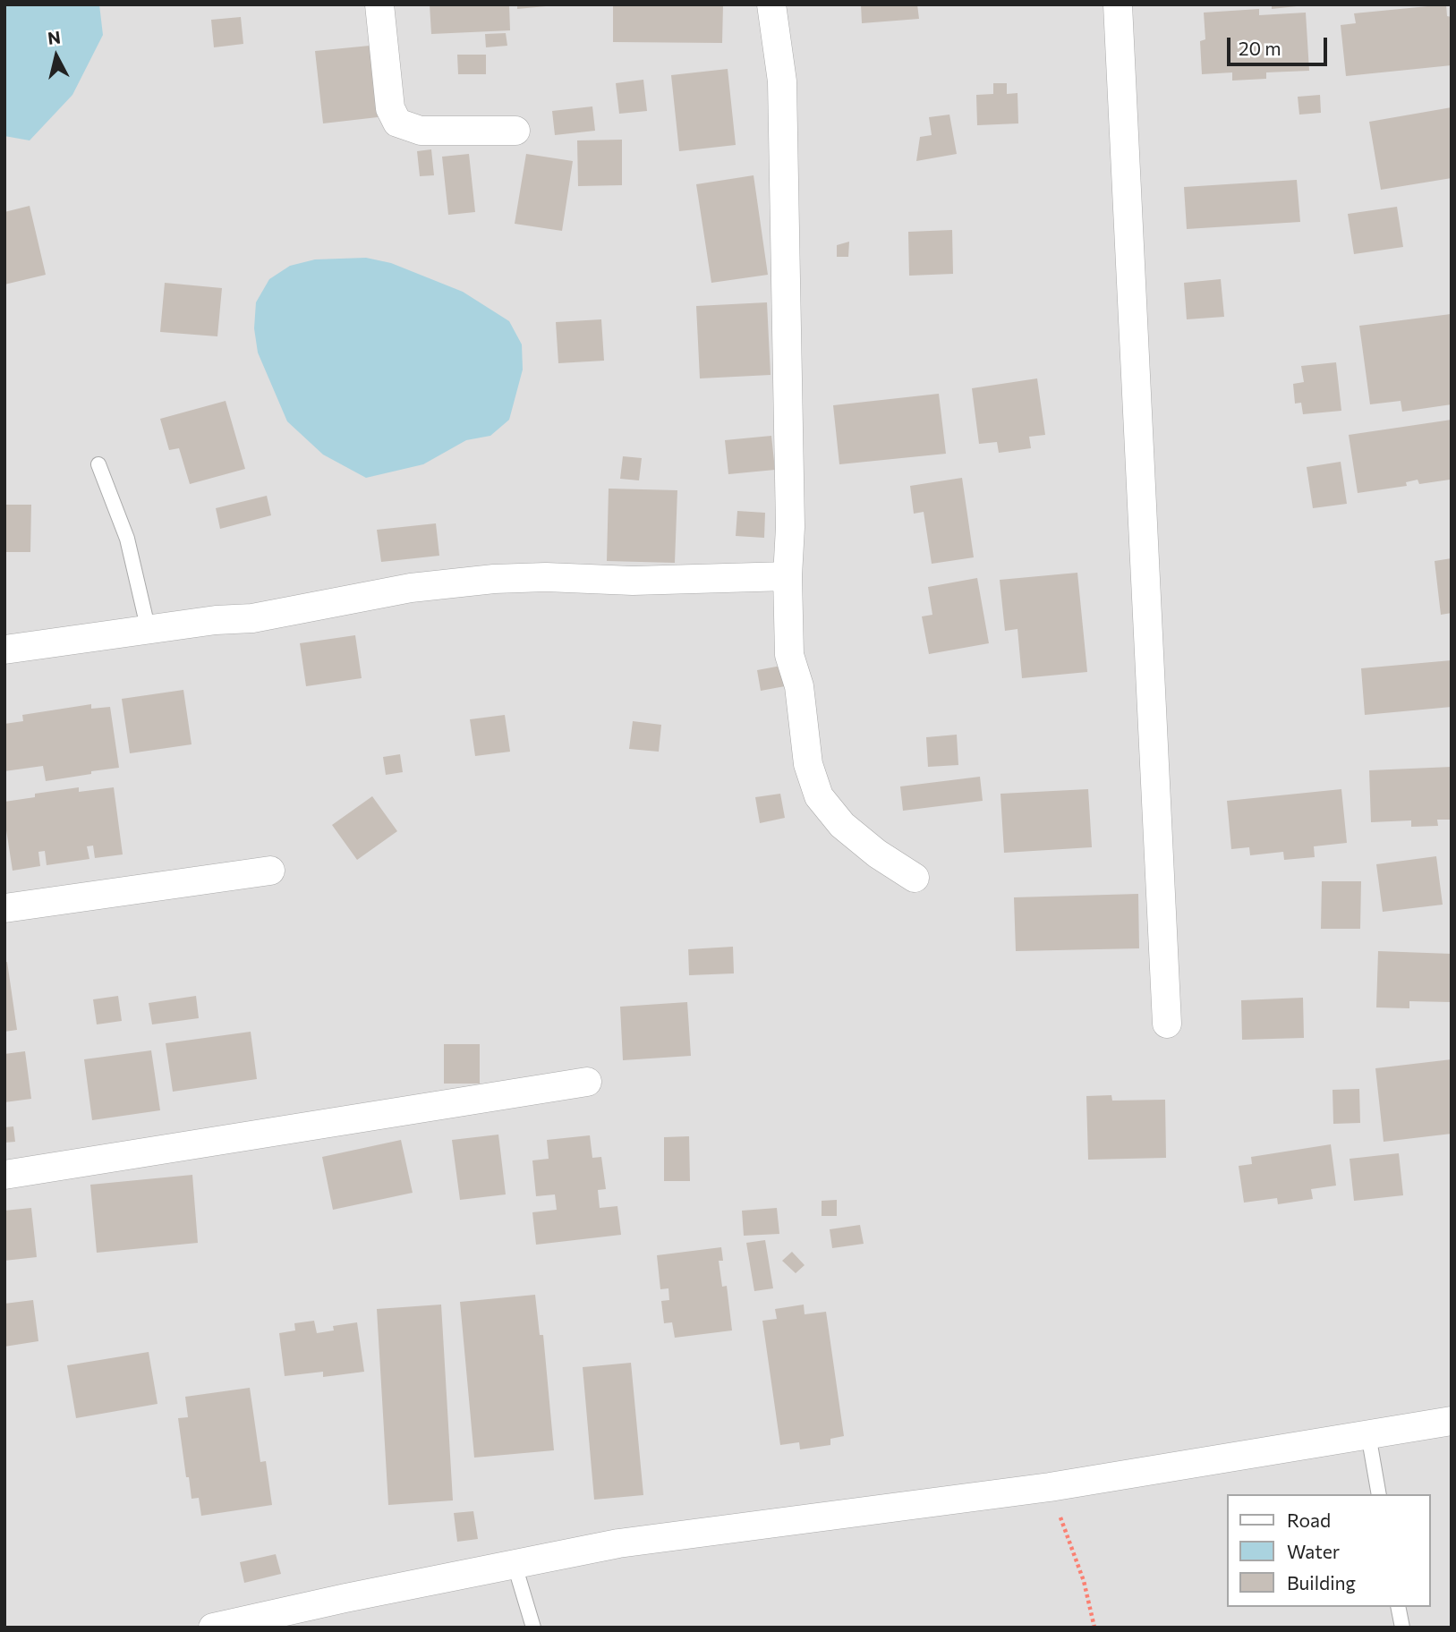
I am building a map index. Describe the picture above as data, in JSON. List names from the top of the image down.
{
  "legend": ["Road", "Water", "Building"],
  "scale_bar": "20 m",
  "north": "top"
}
